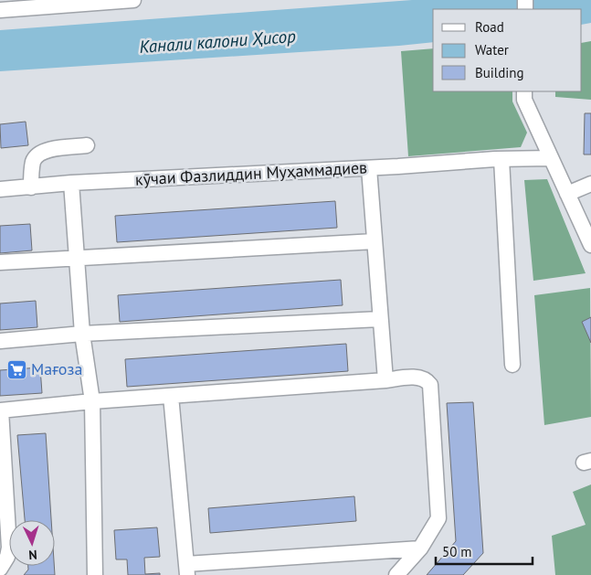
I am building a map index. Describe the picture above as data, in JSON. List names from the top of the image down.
{
  "streets": {
    "street": ["кӯчаи Фазлиддин Муҳаммадиев"]
  },
  "water": ["Канали калони Ҳисор"],
  "places": {
    "supermarket": ["Мағоза"]
  },
  "legend": ["Road", "Water", "Building"],
  "scale_bar": "50 m",
  "north": "bottom"
}
